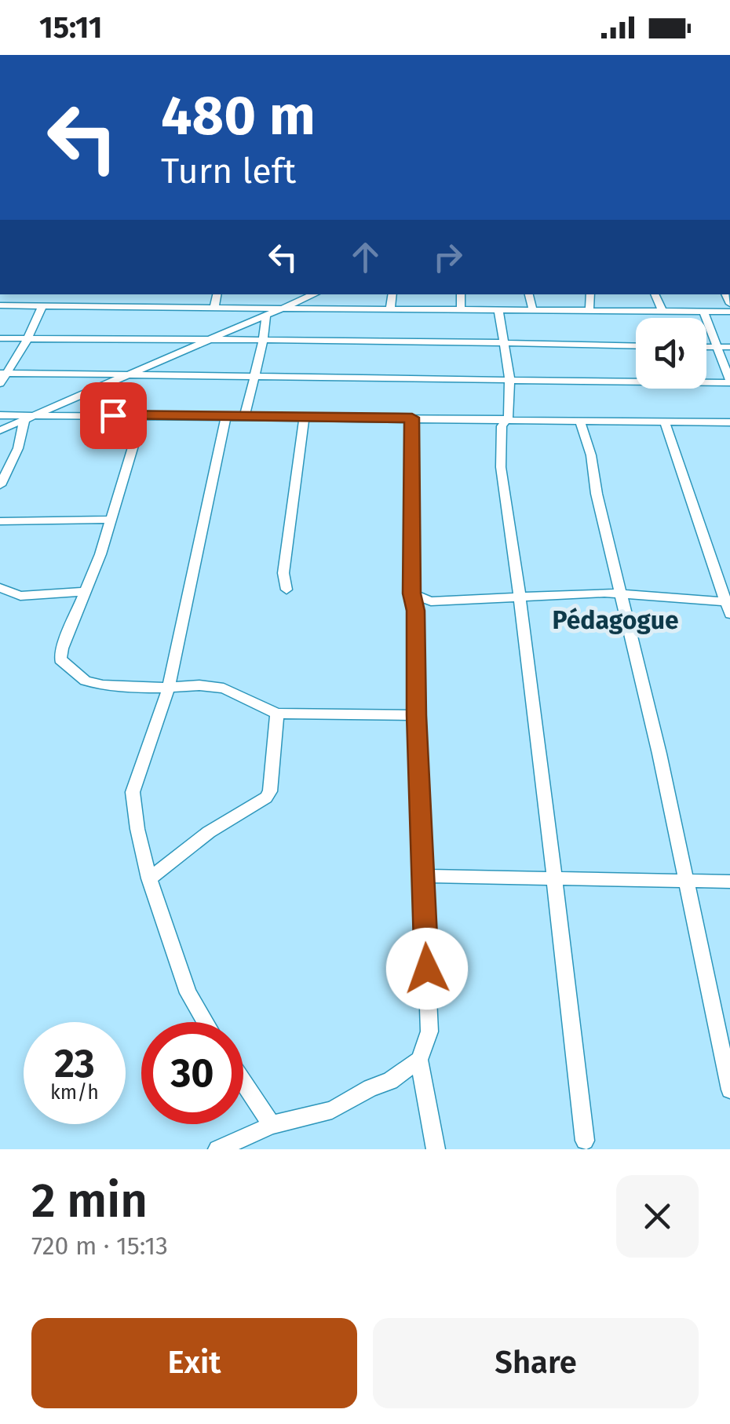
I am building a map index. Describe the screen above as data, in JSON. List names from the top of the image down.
{
  "districts": ["Pédagogue"],
  "page": {
    "status": "15:11",
    "turn": ["480 m", "Turn left"],
    "speed": "23 km/h",
    "limit": "30",
    "heading": ["2 min", "720 m · 15:13"],
    "buttons": ["Exit", "Share"]
  }
}
